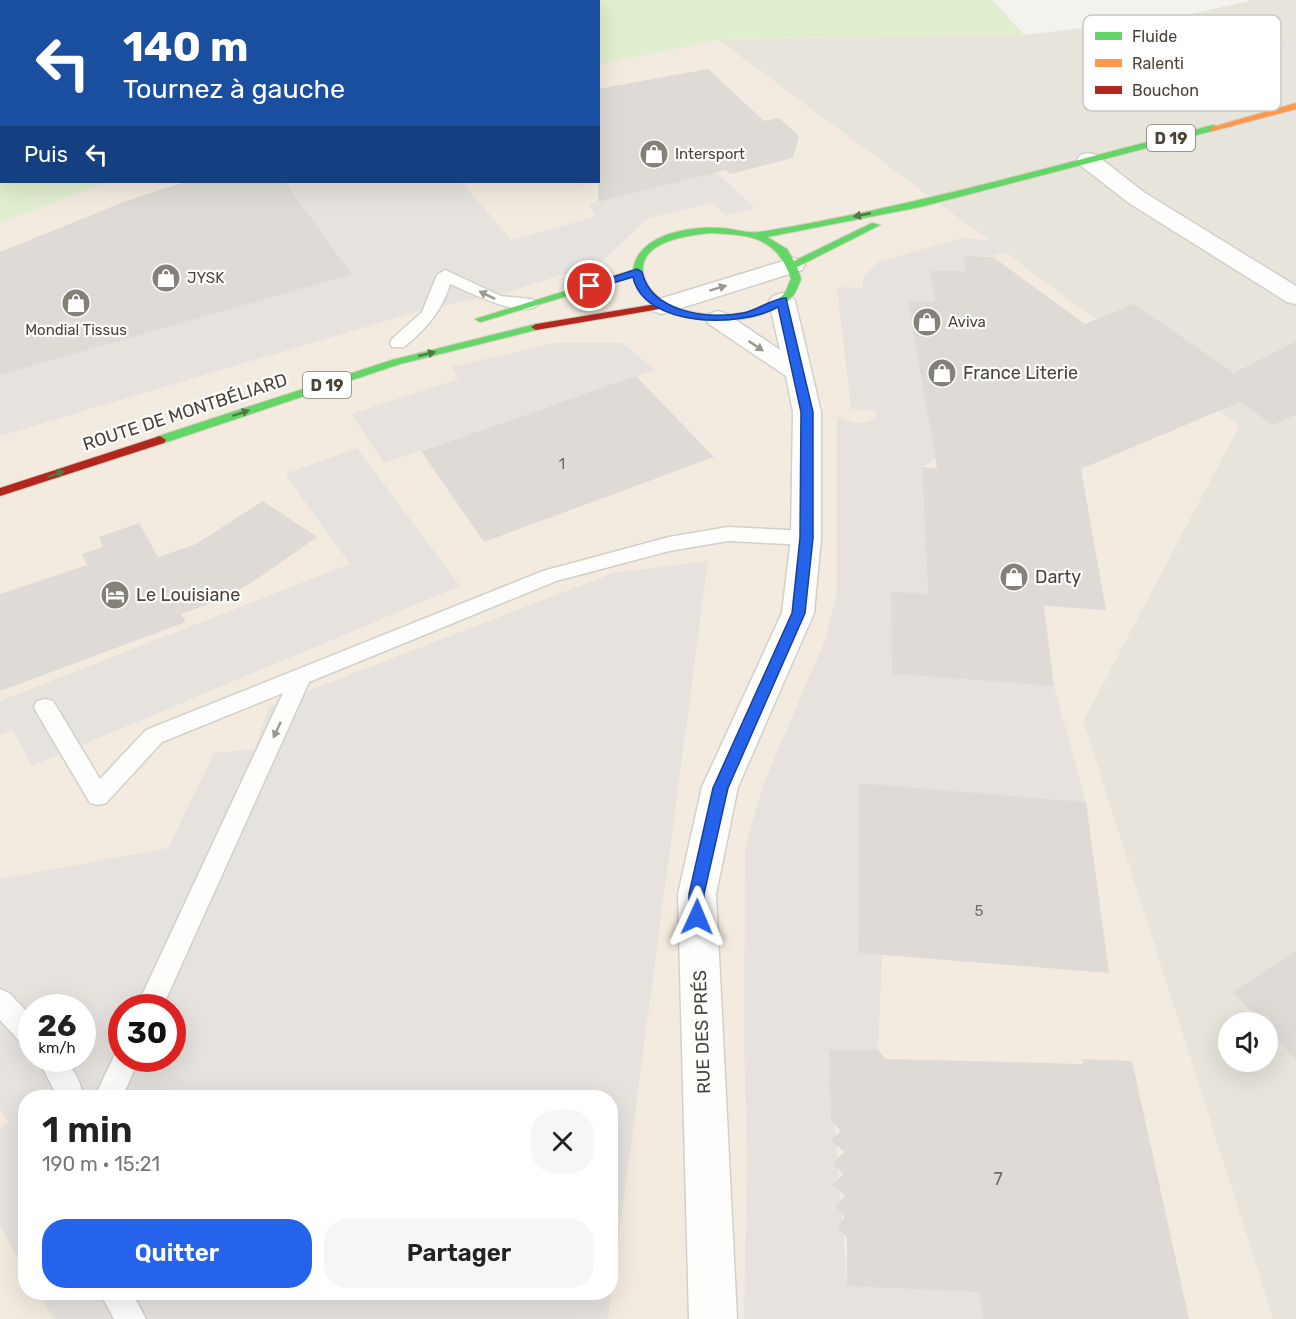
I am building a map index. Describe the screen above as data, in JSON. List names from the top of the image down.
{
  "streets": {
    "main road": ["D 19", "ROUTE DE MONTBÉLIARD"],
    "street": ["RUE DES PRÉS"]
  },
  "places": {
    "shop": [
      "Intersport",
      "JYSK",
      "Mondial Tissus",
      "Aviva",
      "France Literie",
      "Darty"
    ],
    "hotel": ["Le Louisiane"]
  },
  "house_numbers": ["1", "5", "7"],
  "legend": ["Fluide", "Ralenti", "Bouchon"],
  "page": {
    "turn": ["140 m", "Tournez à gauche"],
    "then": "Puis",
    "speed": "26 km/h",
    "limit": "30",
    "heading": ["1 min", "190 m · 15:21"],
    "buttons": ["Quitter", "Partager"]
  }
}
